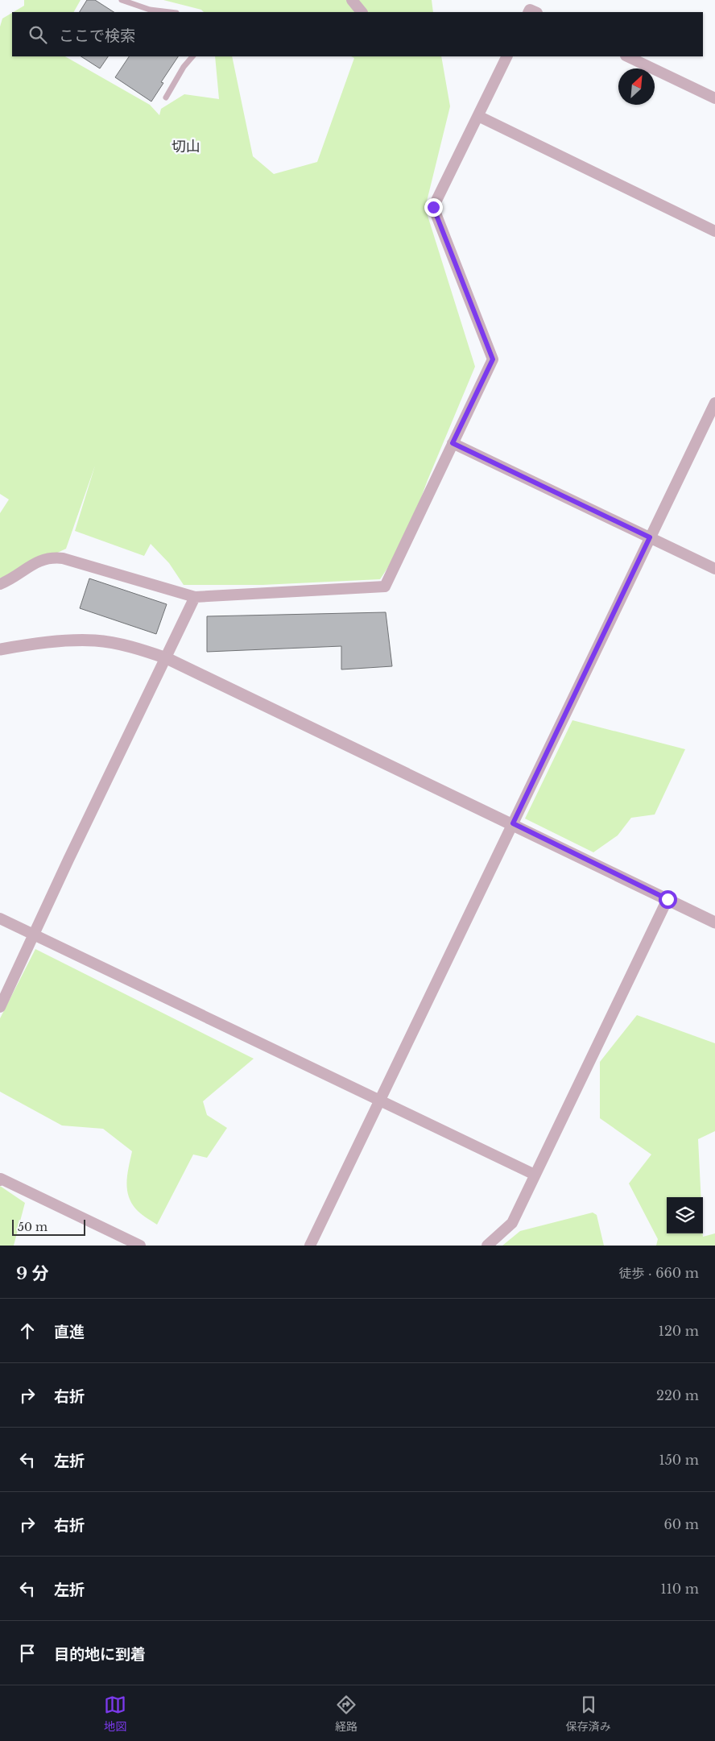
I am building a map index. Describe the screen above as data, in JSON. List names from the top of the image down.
{
  "districts": ["切山"],
  "scale_bar": "50 m",
  "north": "top right",
  "page": {
    "search": "ここで検索",
    "scale": "50 m",
    "heading": ["9 分", "徒歩 · 660 m"],
    "list": [
      ["直進", "120 m"],
      ["右折", "220 m"],
      ["左折", "150 m"],
      ["右折", "60 m"],
      ["左折", "110 m"],
      "目的地に到着"
    ],
    "nav": ["地図", "経路", "保存済み"]
  }
}
